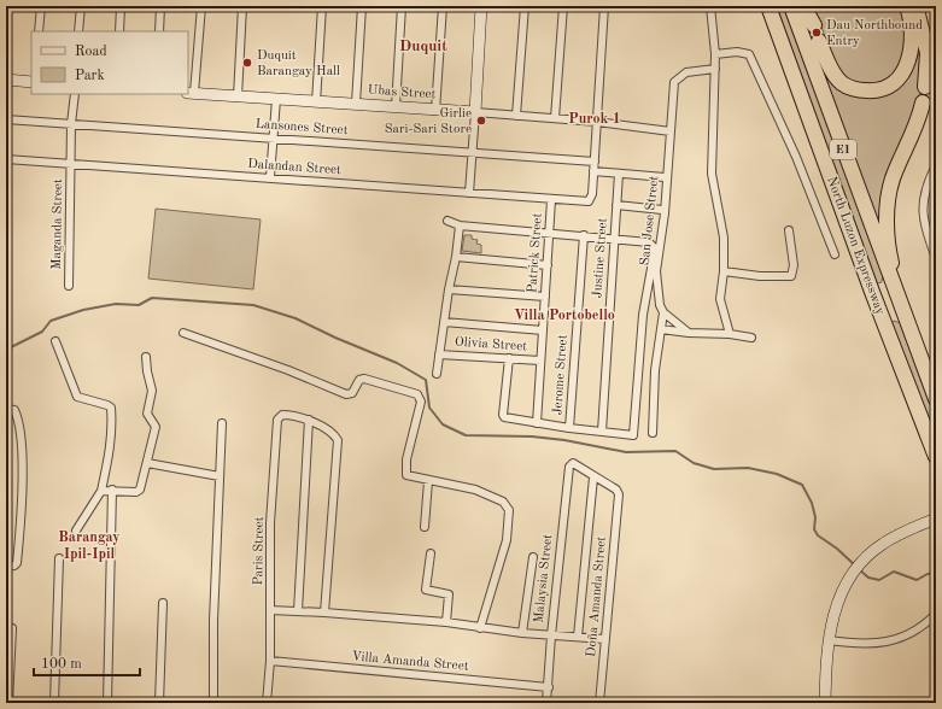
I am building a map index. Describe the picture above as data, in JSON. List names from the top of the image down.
{
  "streets": {
    "highway": ["E1", "North Luzon Expressway"],
    "street": [
      "Ubas Street",
      "Lansones Street",
      "Dalandan Street",
      "San Jose Street",
      "Maganda Street",
      "Patrick Street",
      "Justine Street",
      "Olivia Street",
      "Jerome Street",
      "Paris Street",
      "Malaysia Street",
      "Doña Amanda Street",
      "Villa Amanda Street"
    ]
  },
  "crossings": [
    ["Ubas Street", "San Jose Street"],
    ["Lansones Street", "Maganda Street"],
    ["Dalandan Street", "Maganda Street"],
    ["Dalandan Street", "Patrick Street"],
    ["Patrick Street", "Olivia Street"],
    ["Paris Street", "Villa Amanda Street"],
    ["Malaysia Street", "Doña Amanda Street"],
    ["Malaysia Street", "Villa Amanda Street"]
  ],
  "districts": [
    "Duquit",
    "Purok 1",
    "Villa Portobello",
    "Barangay Ipil-Ipil"
  ],
  "places": ["Dau Northbound Entry", "Duquit Barangay Hall", "Girlie Sari-Sari Store"],
  "legend": ["Road", "Park"],
  "scale_bar": "100 m"
}
